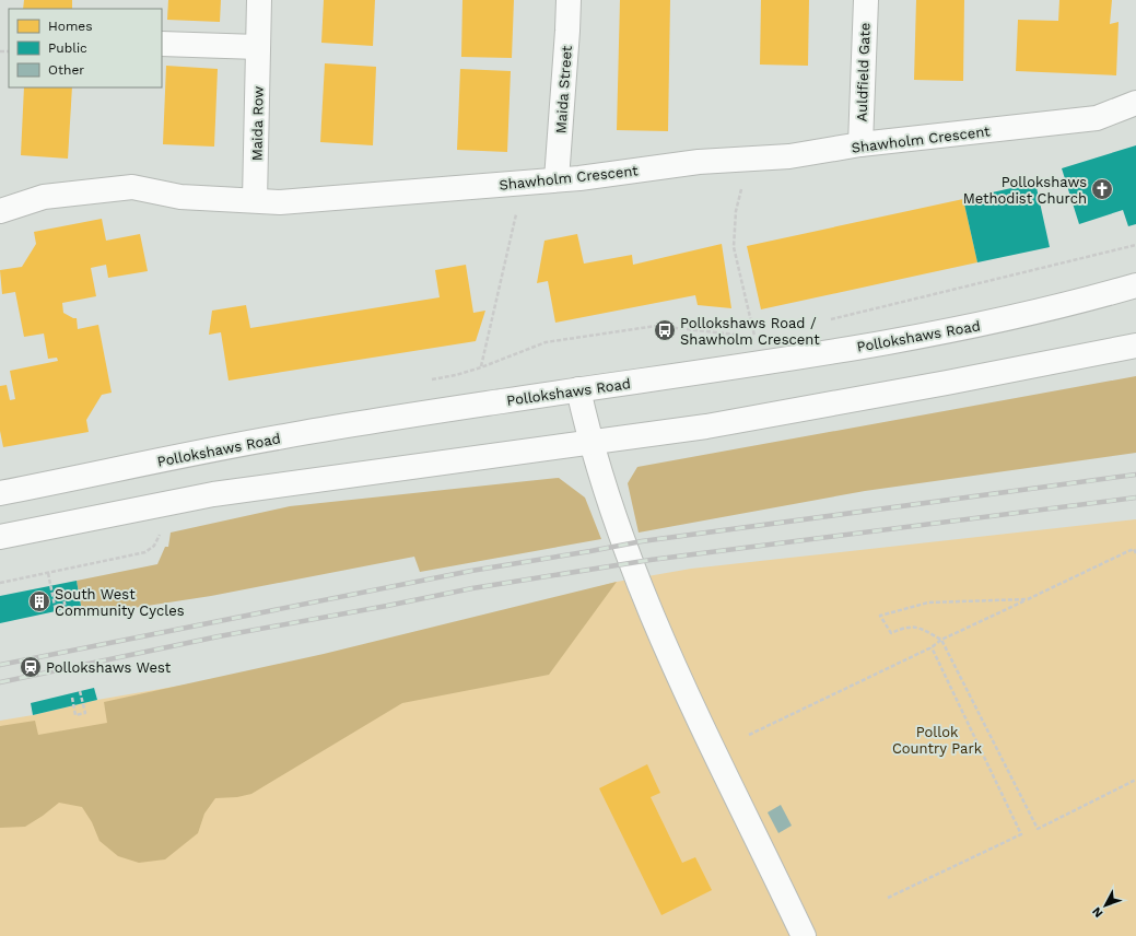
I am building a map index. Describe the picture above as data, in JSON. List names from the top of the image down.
{
  "streets": {
    "main road": [
      "Auldfield Gate",
      "Maida Street",
      "Maida Row",
      "Shawholm Crescent",
      "Pollokshaws Road"
    ]
  },
  "crossings": [
    ["Auldfield Gate", "Shawholm Crescent"],
    ["Maida Street", "Shawholm Crescent"],
    ["Maida Row", "Shawholm Crescent"]
  ],
  "parks": ["Pollok Country Park"],
  "places": {
    "church": ["Pollokshaws Methodist Church"],
    "bus stop": ["Pollokshaws Road / Shawholm Crescent"],
    "building": ["South West Community Cycles"],
    "station": ["Pollokshaws West"]
  },
  "legend": ["Homes", "Public", "Other"],
  "north": "bottom left"
}
